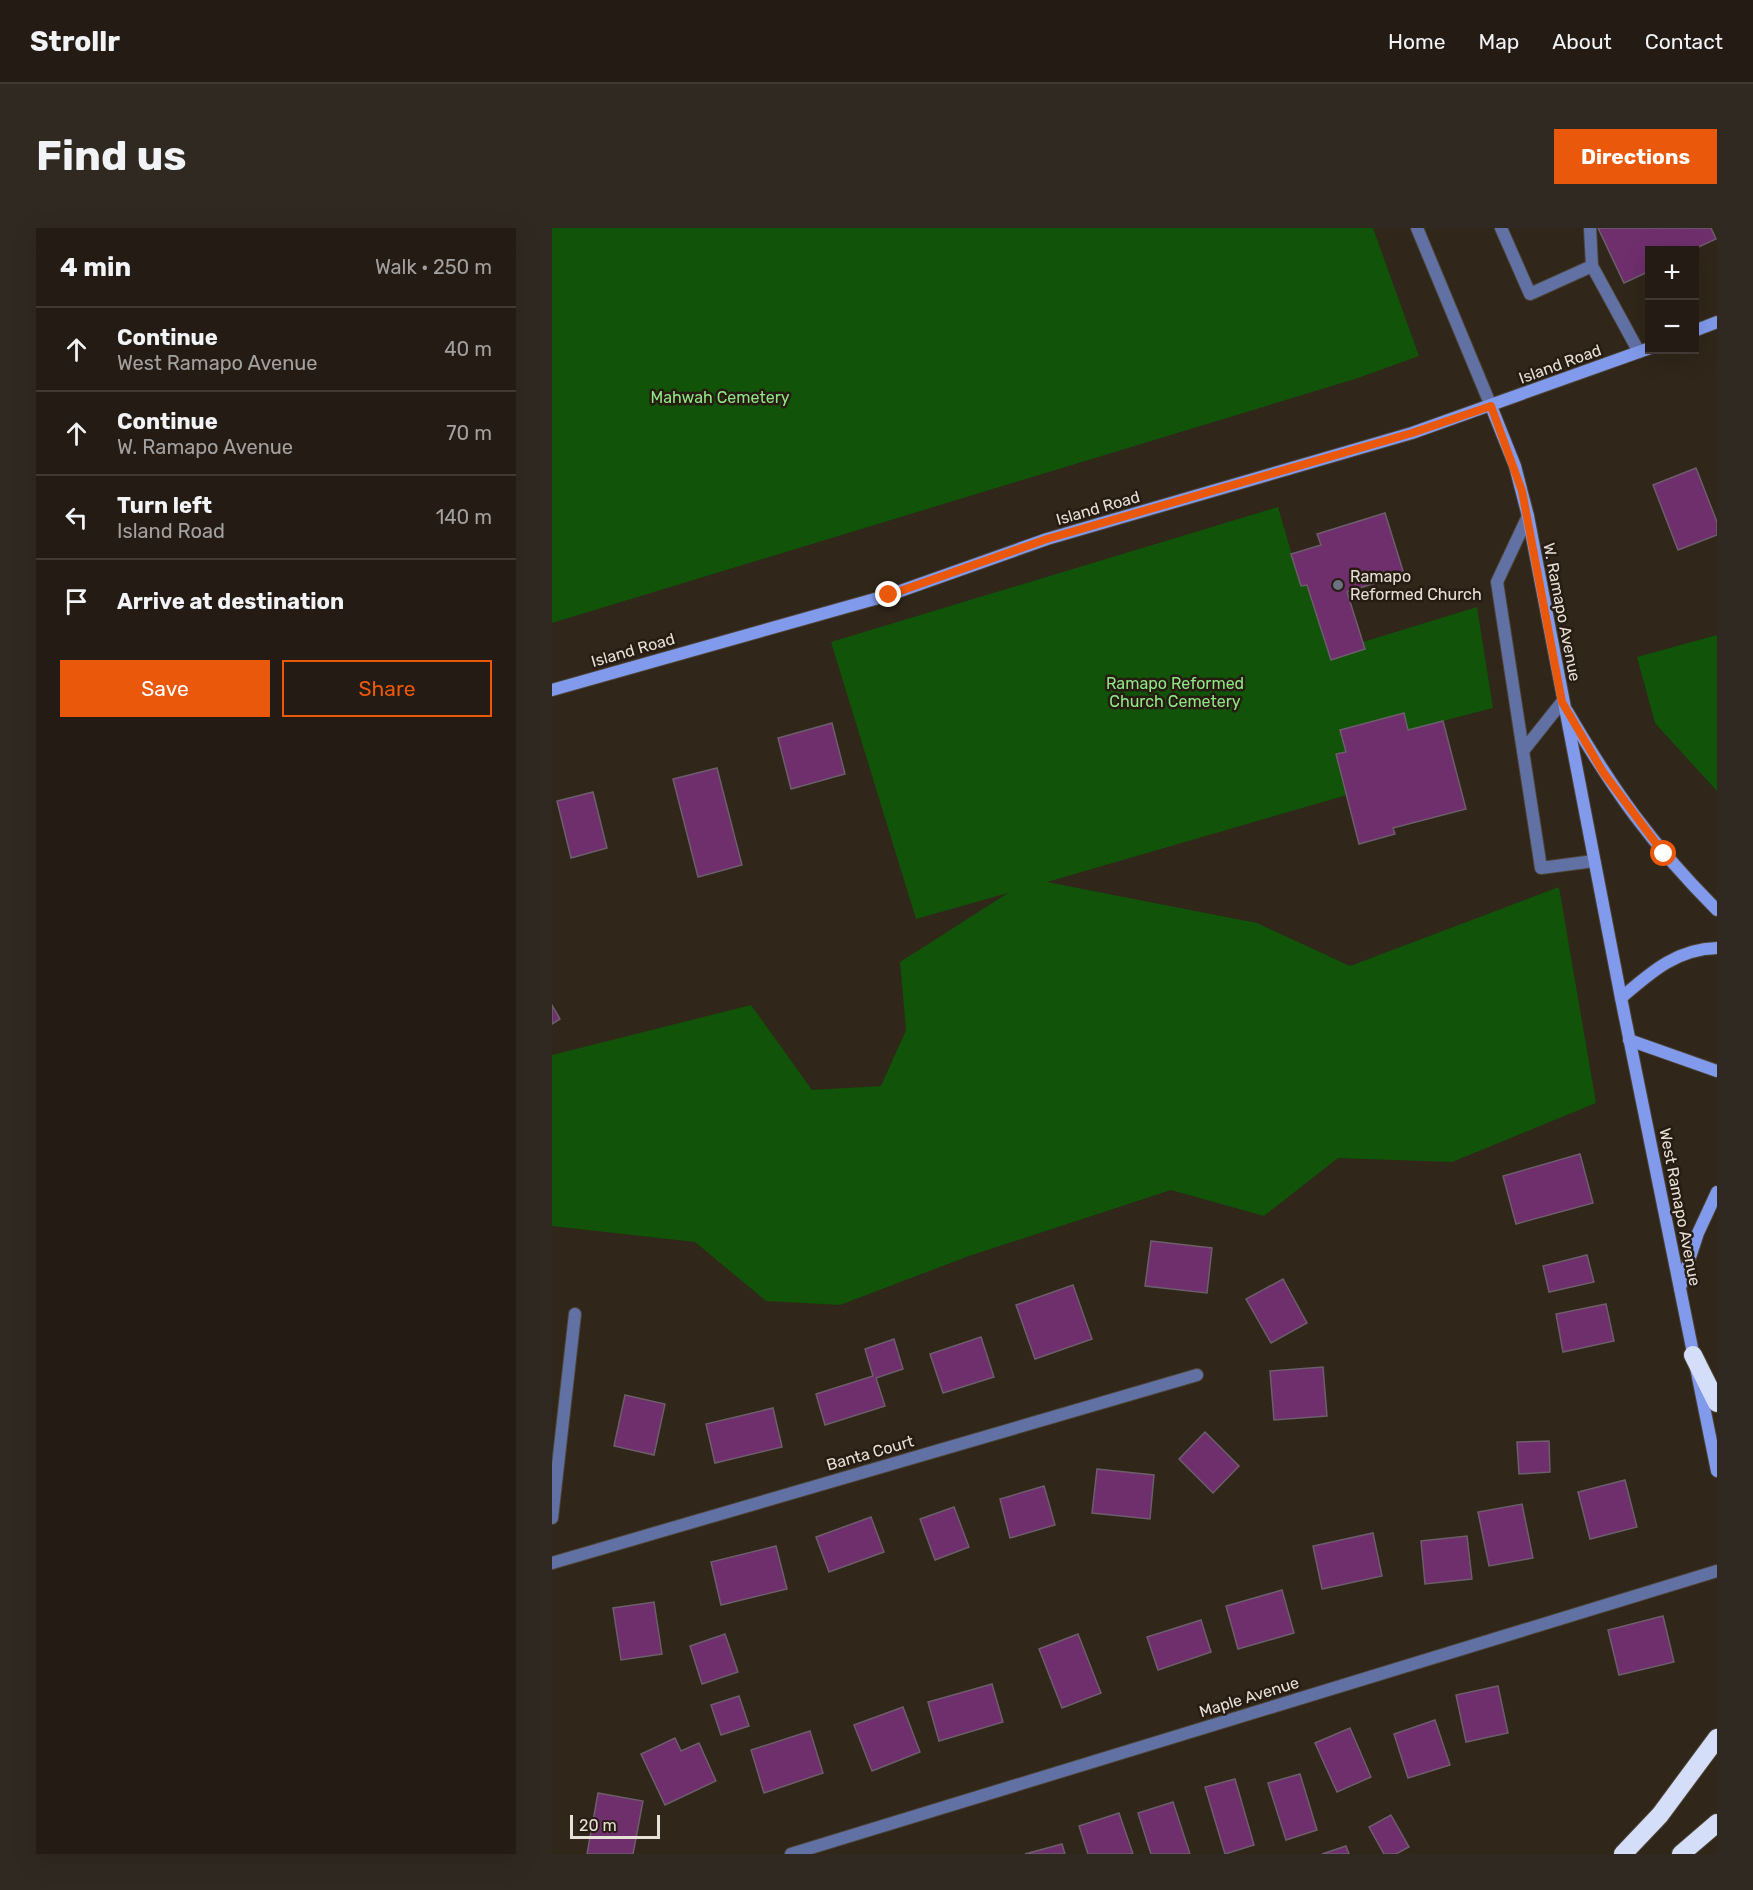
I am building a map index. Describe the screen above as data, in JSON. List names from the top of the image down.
{
  "streets": {
    "street": [
      "Island Road",
      "W. Ramapo Avenue",
      "West Ramapo Avenue",
      "Banta Court",
      "Maple Avenue"
    ]
  },
  "crossings": [
    ["Island Road", "W. Ramapo Avenue"],
    ["W. Ramapo Avenue", "West Ramapo Avenue"]
  ],
  "parks": ["Mahwah Cemetery", "Ramapo Reformed Church Cemetery"],
  "places": ["Ramapo Reformed Church"],
  "scale_bar": "20 m",
  "page": {
    "header": "Strollr",
    "nav": [
      "Home",
      "Map",
      "About",
      "Contact"
    ],
    "buttons": [
      "Directions",
      ["Save", "Share"]
    ],
    "title": "Find us",
    "heading": ["4 min", "Walk · 250 m"],
    "map_buttons": ["+", "−"],
    "list": [
      ["Continue", "West Ramapo Avenue", "40 m"],
      ["Continue", "W. Ramapo Avenue", "70 m"],
      ["Turn left", "Island Road", "140 m"],
      "Arrive at destination"
    ],
    "scale": "20 m"
  }
}
